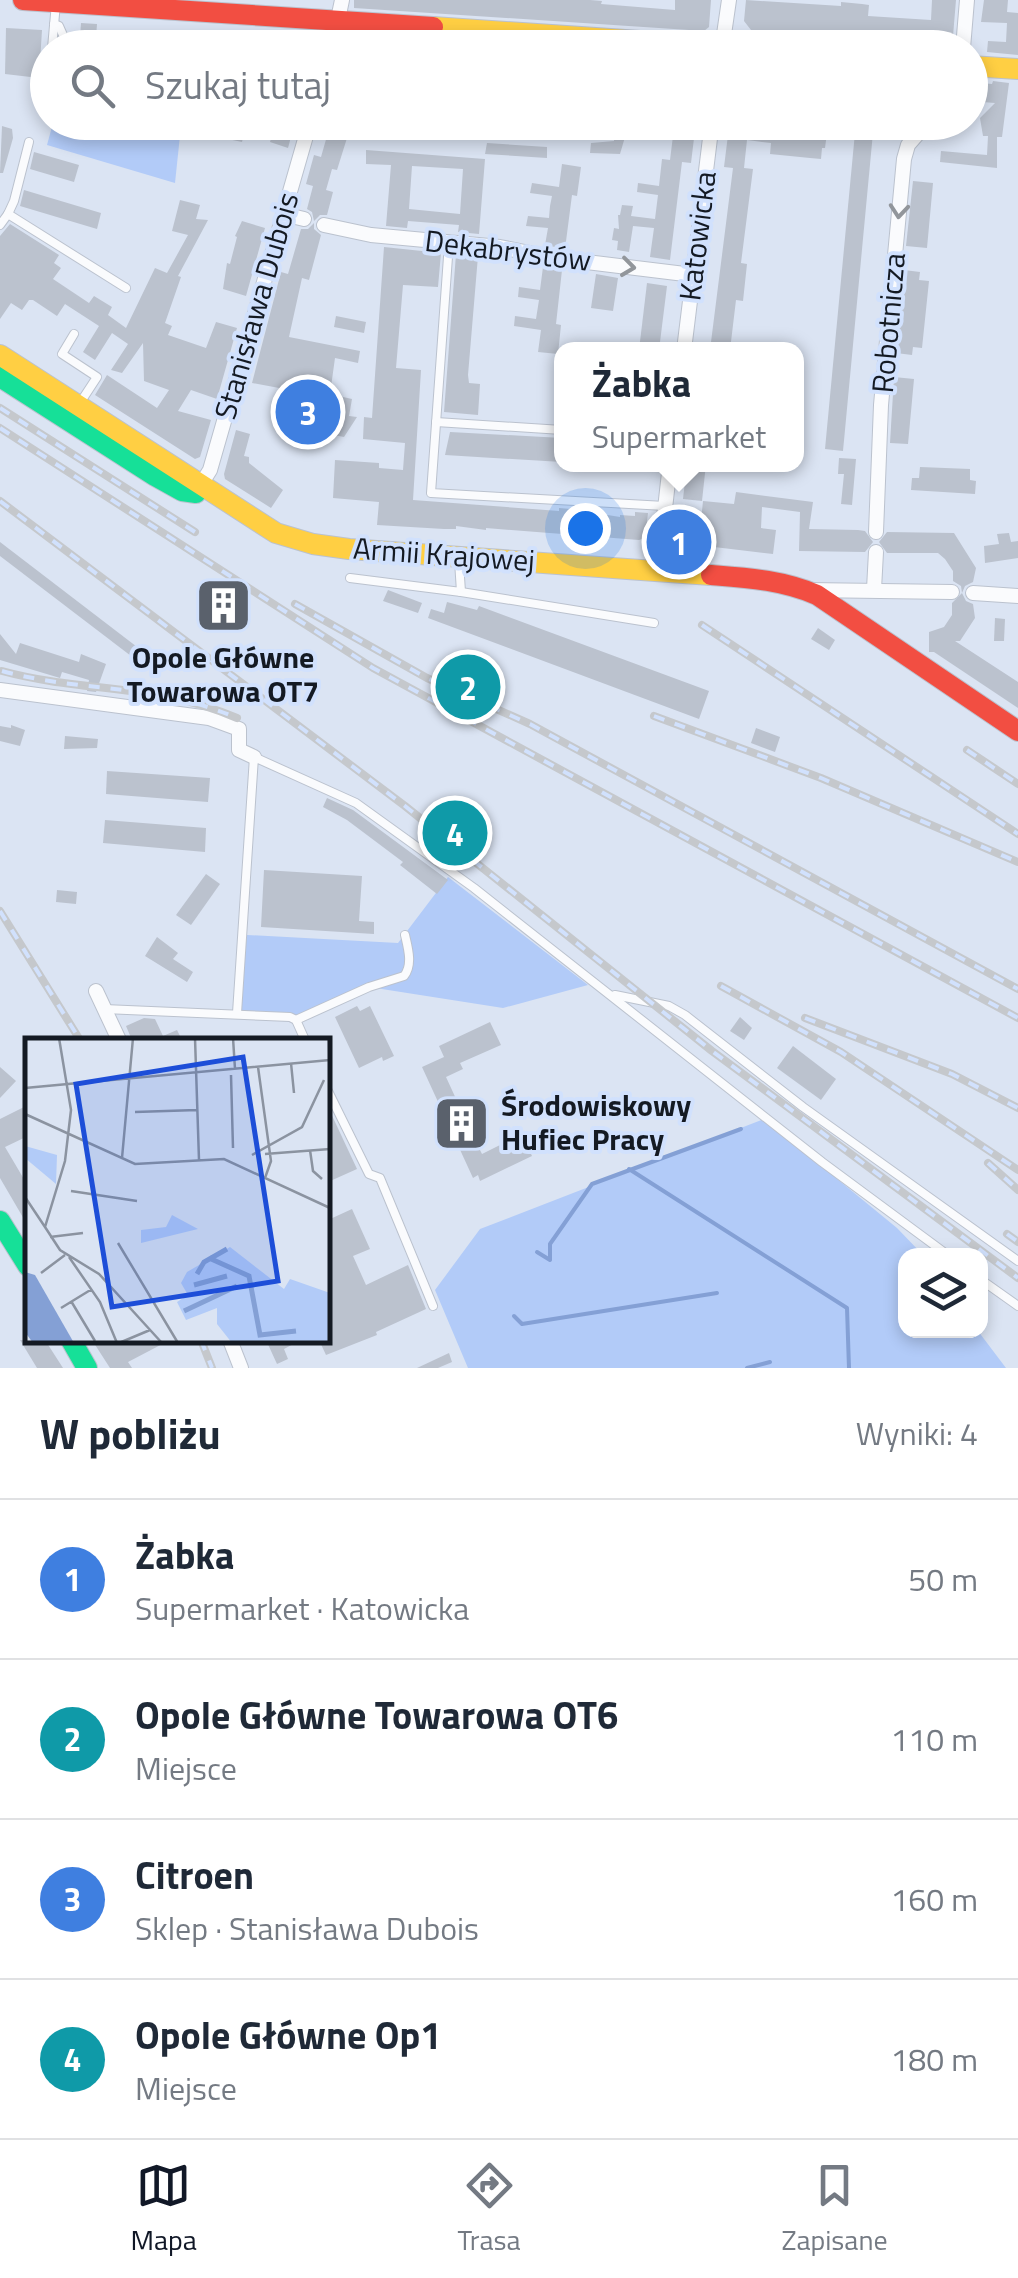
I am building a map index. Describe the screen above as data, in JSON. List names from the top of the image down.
{
  "streets": {
    "street": [
      "Katowicka",
      "Dekabrystów",
      "Stanisława Dubois",
      "Robotnicza",
      "Armii Krajowej"
    ]
  },
  "crossings": [
    ["Katowicka", "Dekabrystów"],
    ["Stanisława Dubois", "Armii Krajowej"]
  ],
  "one_way": ["Dekabrystów", "Robotnicza"],
  "places": {
    "building": ["Opole Główne Towarowa OT7", "Środowiskowy Hufiec Pracy"]
  },
  "page": {
    "search": "Szukaj tutaj",
    "popup": ["Żabka", "Supermarket"],
    "pins": [
      "3",
      "1",
      "2",
      "4"
    ],
    "heading": ["W pobliżu", "Wyniki: 4"],
    "list": [
      {
        "mark": "1",
        "name": "Żabka",
        "note": "Supermarket · Katowicka",
        "value": "50 m"
      },
      {
        "mark": "2",
        "name": "Opole Główne Towarowa OT6",
        "note": "Miejsce",
        "value": "110 m"
      },
      {
        "mark": "3",
        "name": "Citroen",
        "note": "Sklep · Stanisława Dubois",
        "value": "160 m"
      },
      {
        "mark": "4",
        "name": "Opole Główne Op1",
        "note": "Miejsce",
        "value": "180 m"
      }
    ],
    "nav": ["Mapa", "Trasa", "Zapisane"]
  }
}
